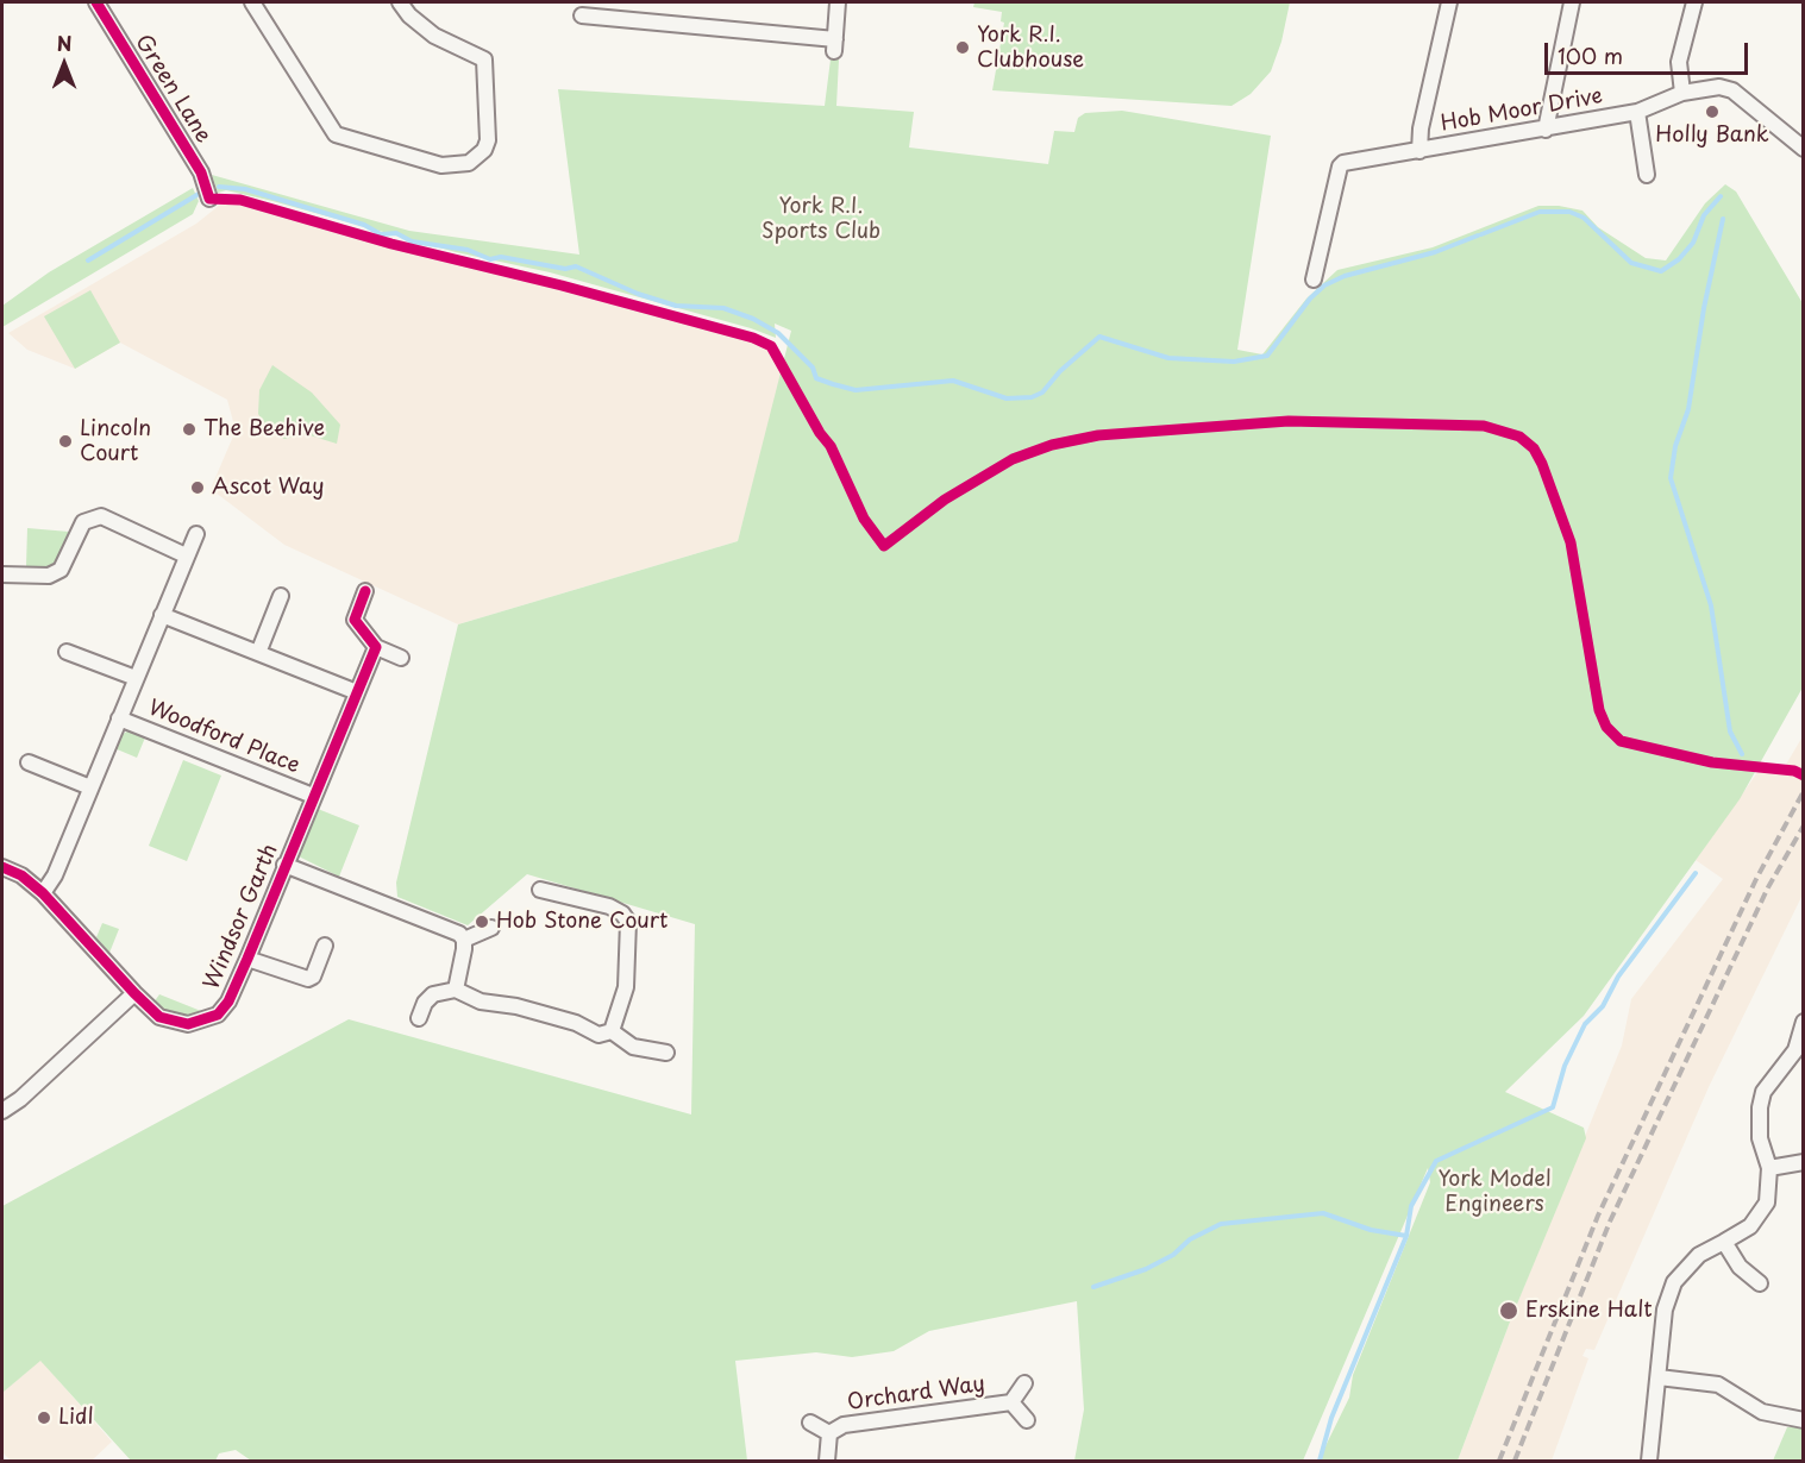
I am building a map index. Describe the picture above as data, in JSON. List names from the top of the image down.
{
  "streets": {
    "street": [
      "Green Lane",
      "Hob Moor Drive",
      "Woodford Place",
      "Windsor Garth",
      "Orchard Way"
    ]
  },
  "crossings": [
    ["Woodford Place", "Windsor Garth"]
  ],
  "parks": ["York R.I. Sports Club", "York Model Engineers"],
  "places": [
    "York R.I. Clubhouse",
    "Holly Bank",
    "The Beehive",
    "Lincoln Court",
    "Ascot Way",
    "Hob Stone Court",
    "Erskine Halt",
    "Lidl"
  ],
  "scale_bar": "100 m",
  "north": "top"
}
